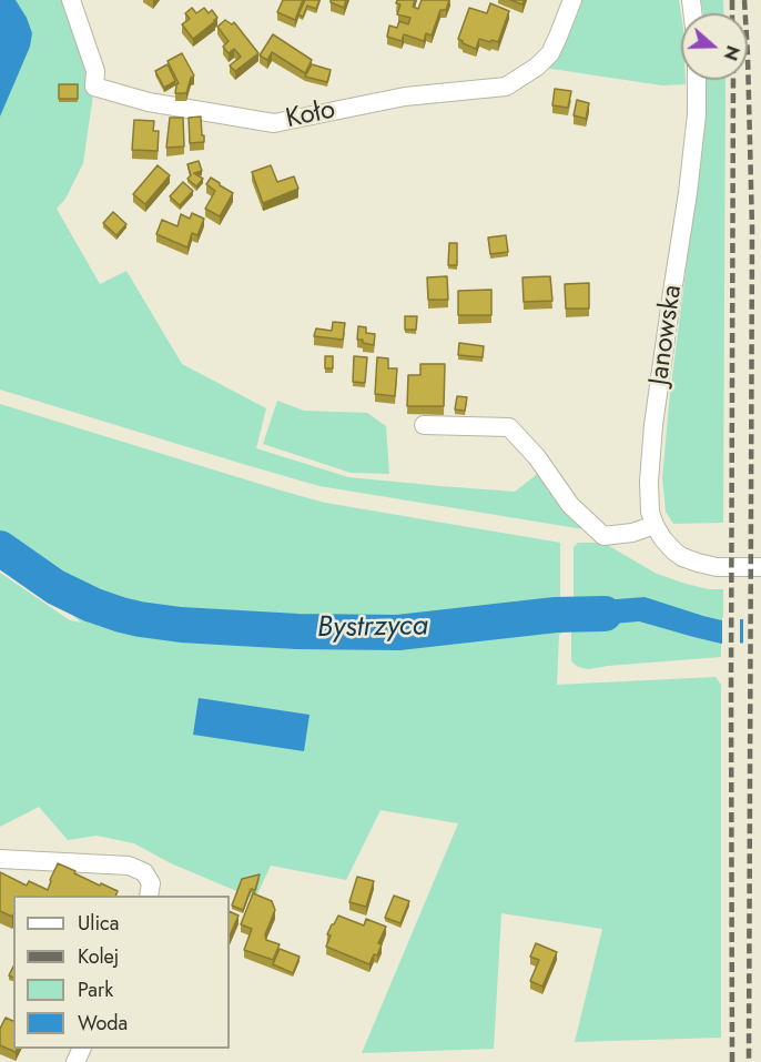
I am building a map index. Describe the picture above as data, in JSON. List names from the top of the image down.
{
  "streets": {
    "street": ["Koło", "Janowska"]
  },
  "water": ["Bystrzyca"],
  "legend": [
    "Ulica",
    "Kolej",
    "Park",
    "Woda"
  ],
  "north": "right"
}
